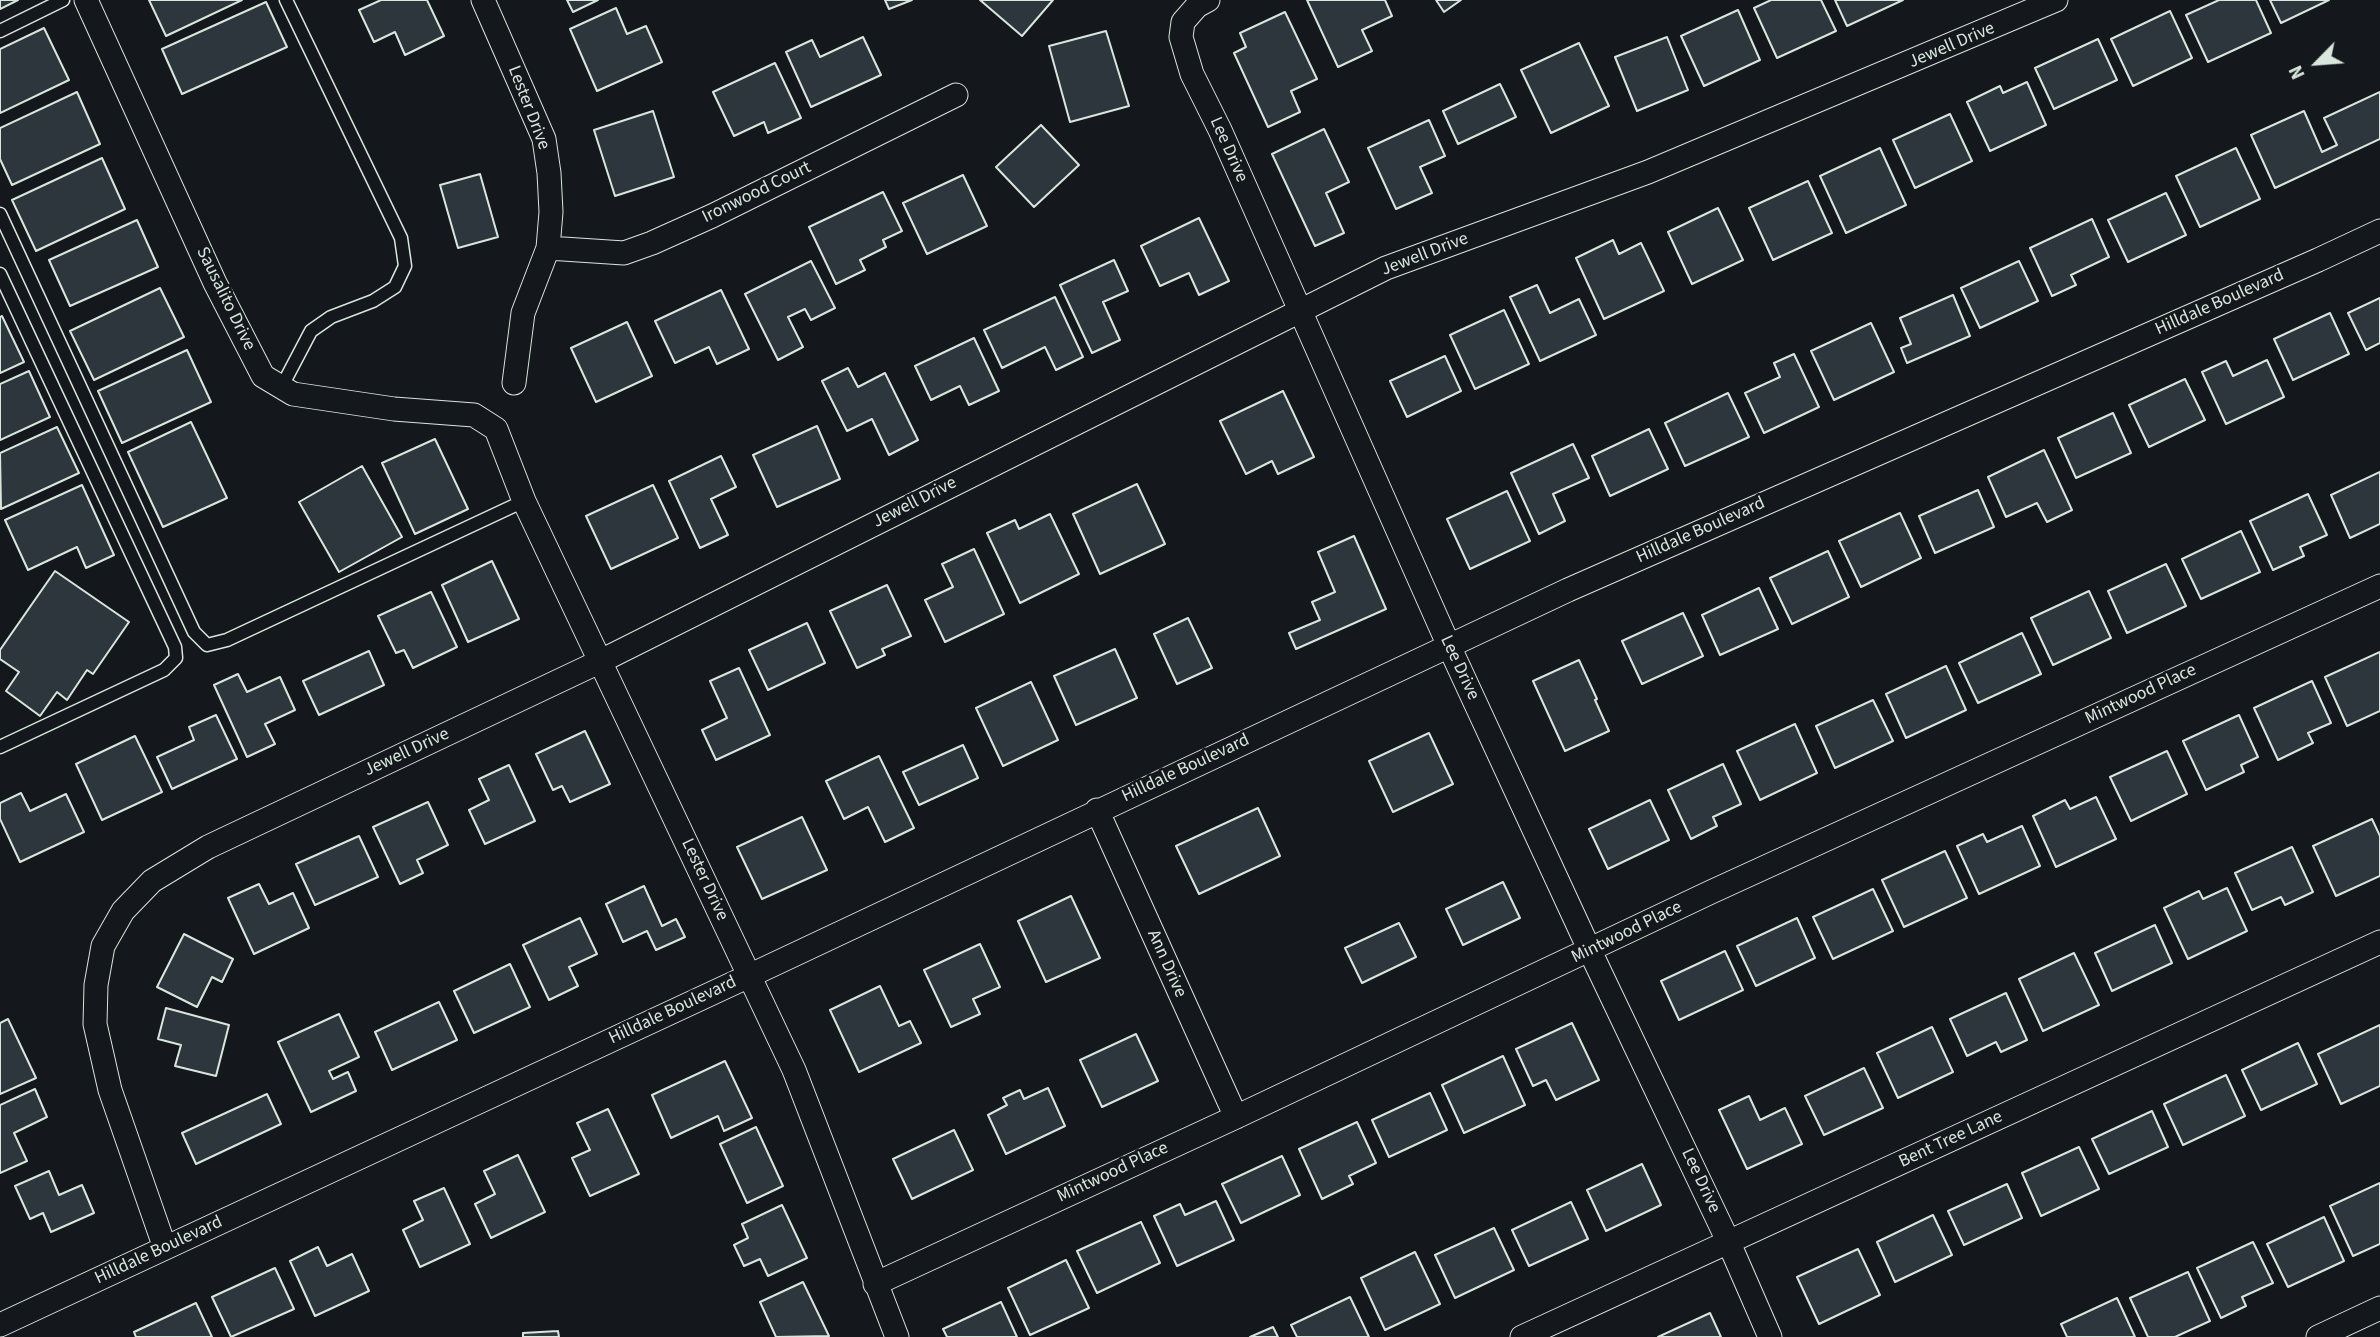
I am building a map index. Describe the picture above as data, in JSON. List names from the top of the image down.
{
  "streets": {
    "street": [
      "Jewell Drive",
      "Lester Drive",
      "Lee Drive",
      "Ironwood Court",
      "Sausalito Drive",
      "Hilldale Boulevard",
      "Mintwood Place",
      "Ann Drive",
      "Bent Tree Lane"
    ]
  },
  "crossings": [
    ["Jewell Drive", "Lester Drive"],
    ["Jewell Drive", "Lee Drive"],
    ["Jewell Drive", "Hilldale Boulevard"],
    ["Lester Drive", "Ironwood Court"],
    ["Lester Drive", "Sausalito Drive"],
    ["Lester Drive", "Hilldale Boulevard"],
    ["Lester Drive", "Mintwood Place"],
    ["Lee Drive", "Hilldale Boulevard"],
    ["Lee Drive", "Mintwood Place"],
    ["Lee Drive", "Bent Tree Lane"],
    ["Hilldale Boulevard", "Ann Drive"],
    ["Mintwood Place", "Ann Drive"]
  ],
  "north": "bottom left"
}
